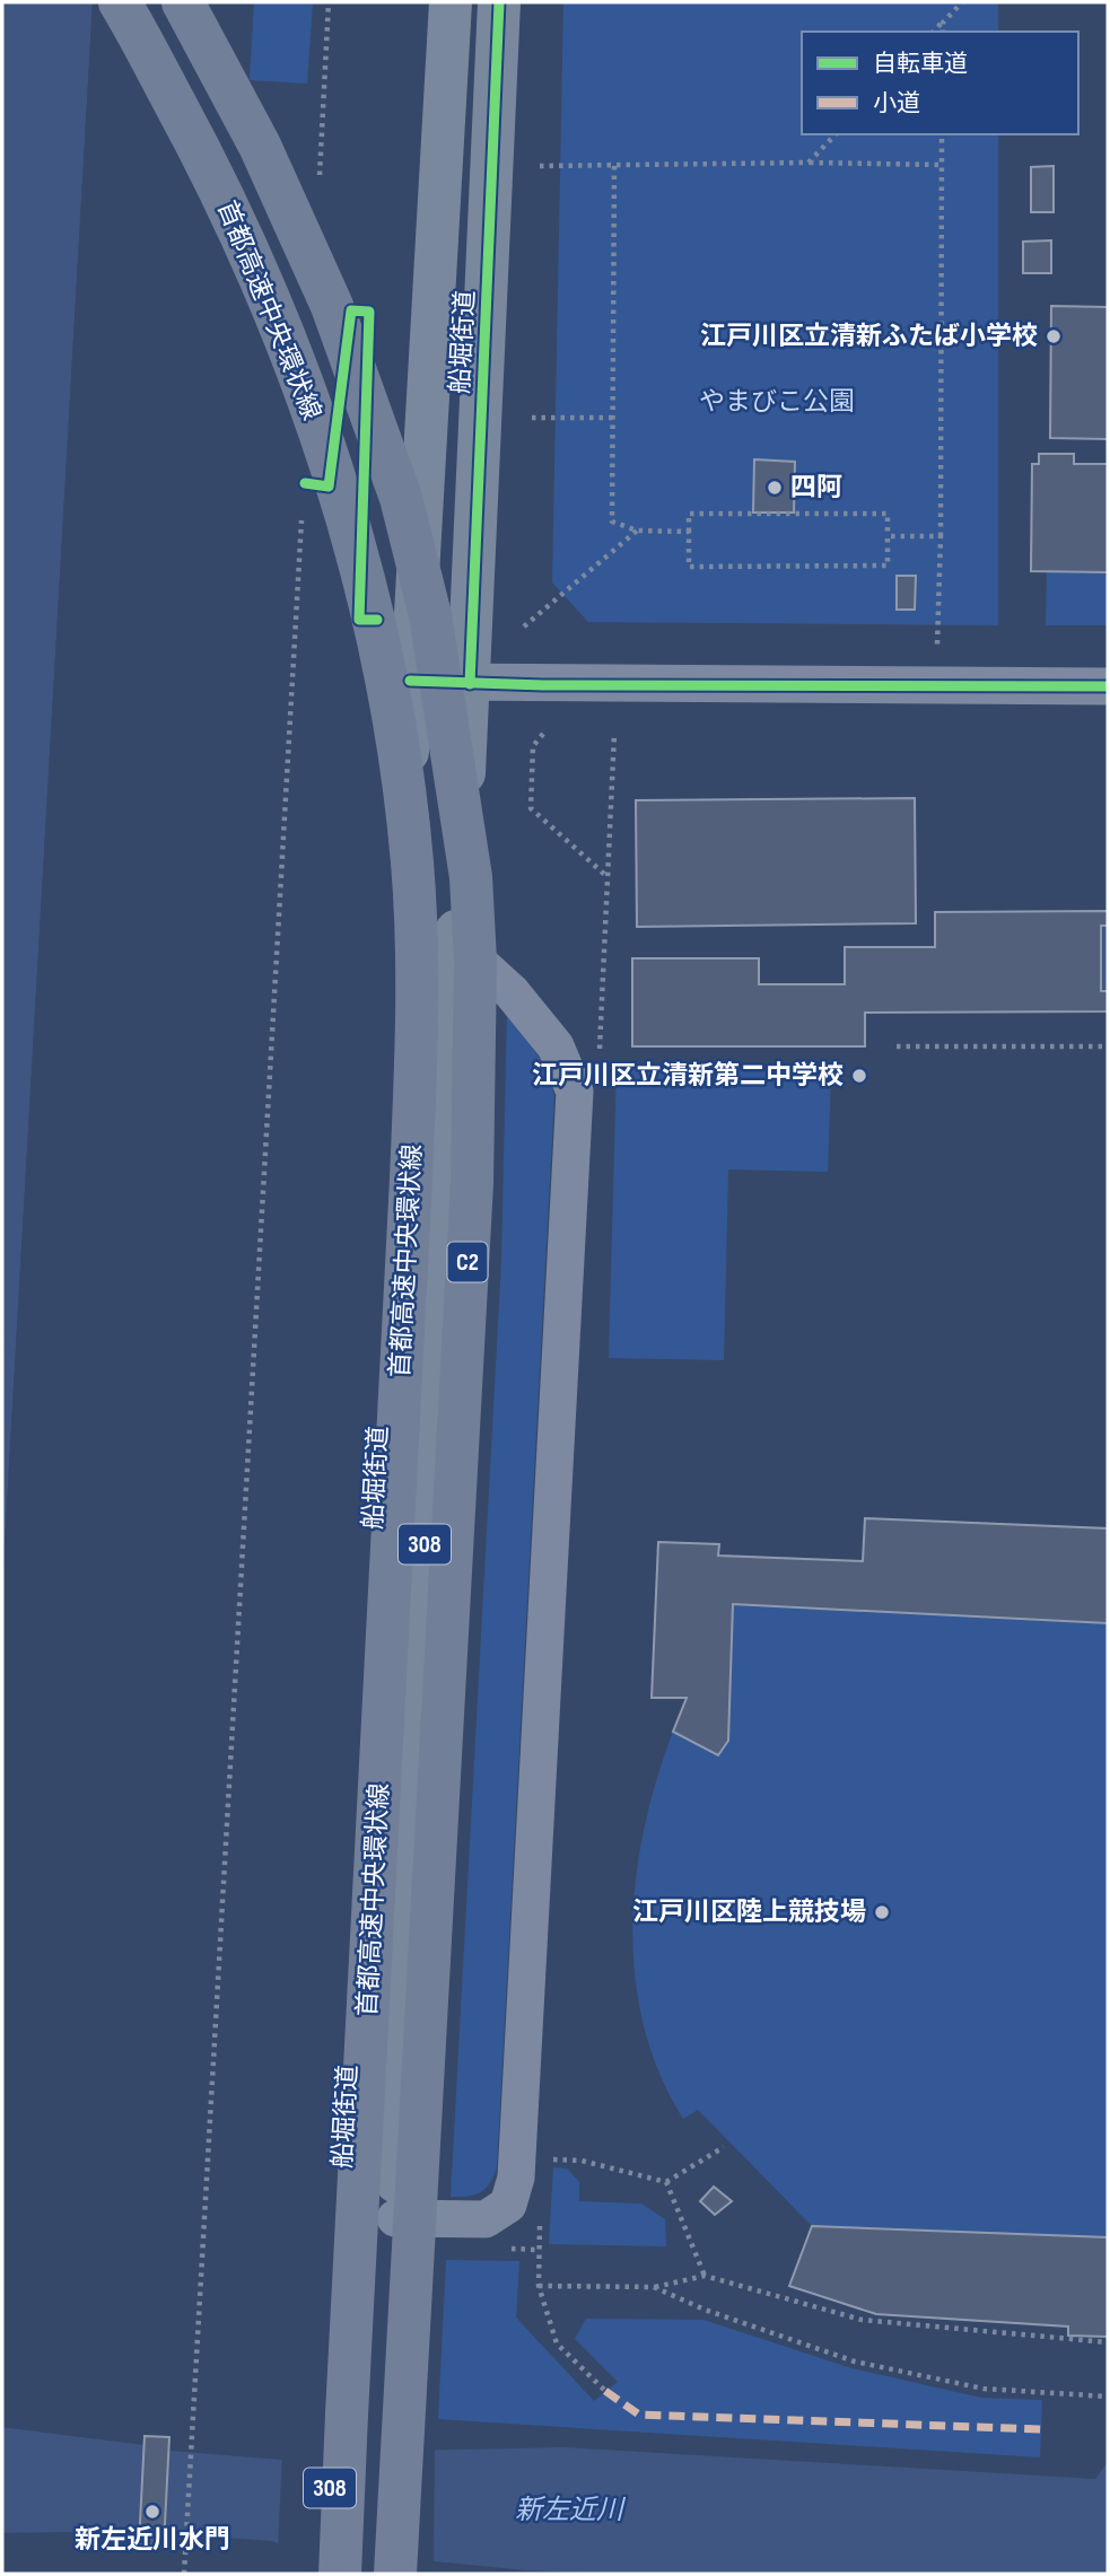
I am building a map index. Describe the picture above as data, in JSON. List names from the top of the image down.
{
  "streets": {
    "highway": ["首都高速中央環状線", "C2"],
    "main road": ["船堀街道", "308"]
  },
  "water": ["新左近川"],
  "parks": ["やまびこ公園"],
  "places": [
    "江戸川区立清新ふたば小学校",
    "四阿",
    "江戸川区立清新第二中学校",
    "江戸川区陸上競技場",
    "新左近川水門"
  ],
  "legend": ["自転車道", "小道"]
}
